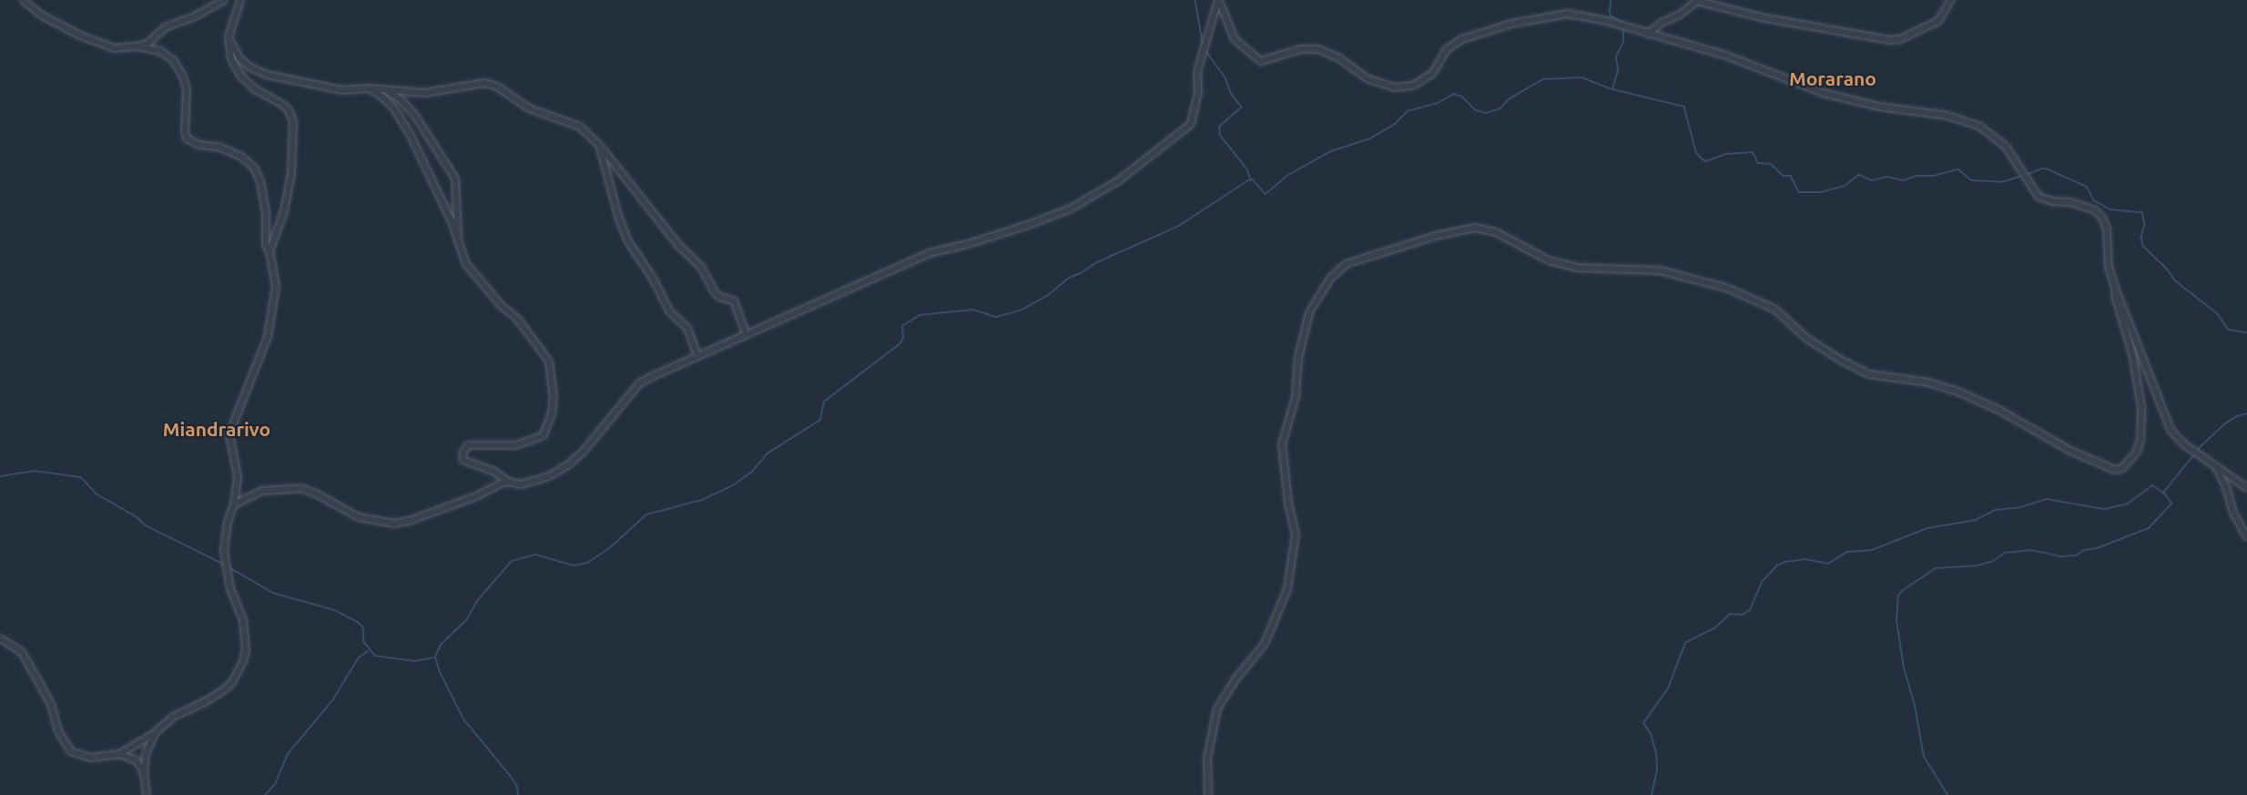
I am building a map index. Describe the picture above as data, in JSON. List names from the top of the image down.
{
  "districts": ["Morarano", "Miandrarivo"]
}
